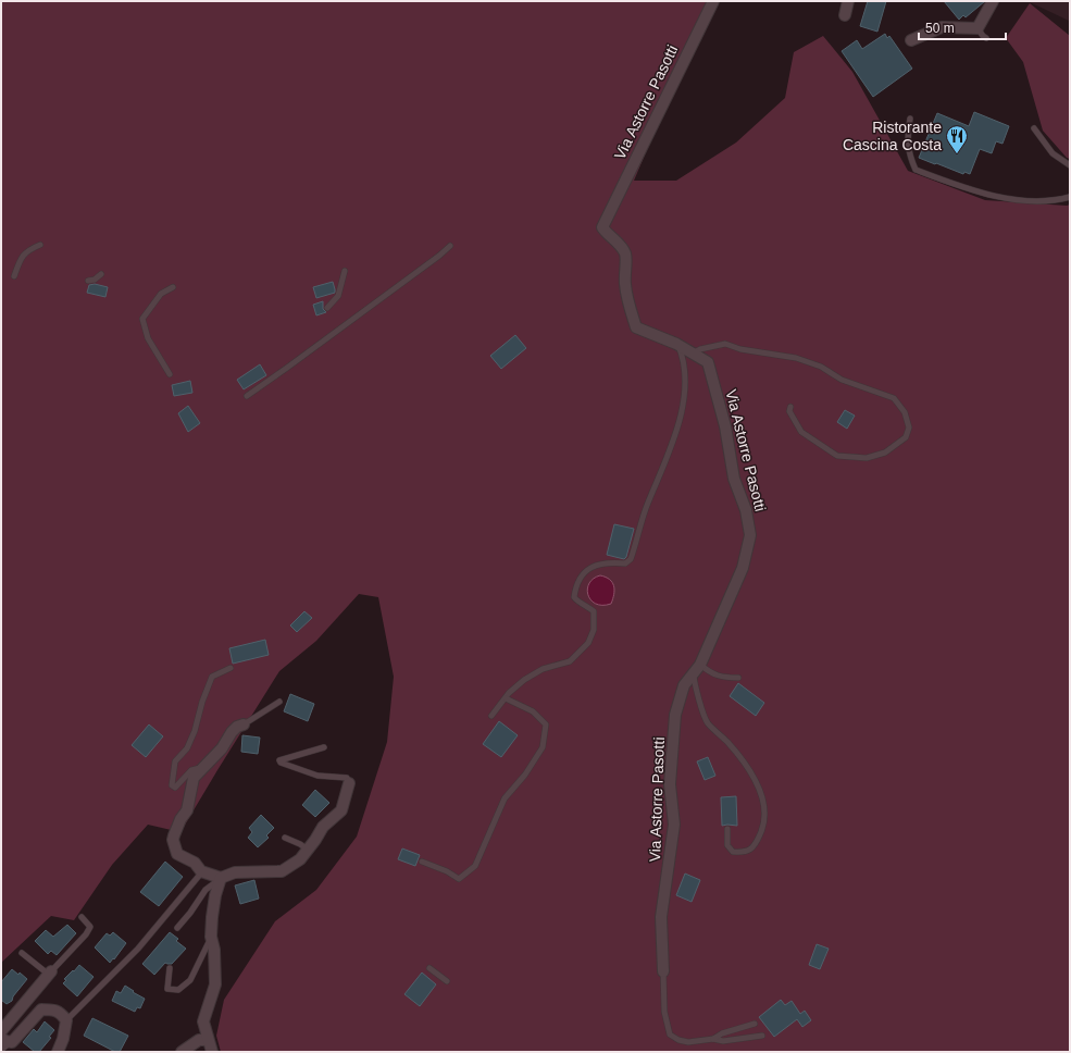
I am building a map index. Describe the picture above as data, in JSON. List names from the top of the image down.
{
  "streets": {
    "street": ["Via Astorre Pasotti"]
  },
  "places": {
    "restaurant": ["Ristorante Cascina Costa"]
  },
  "scale_bar": "50 m"
}
